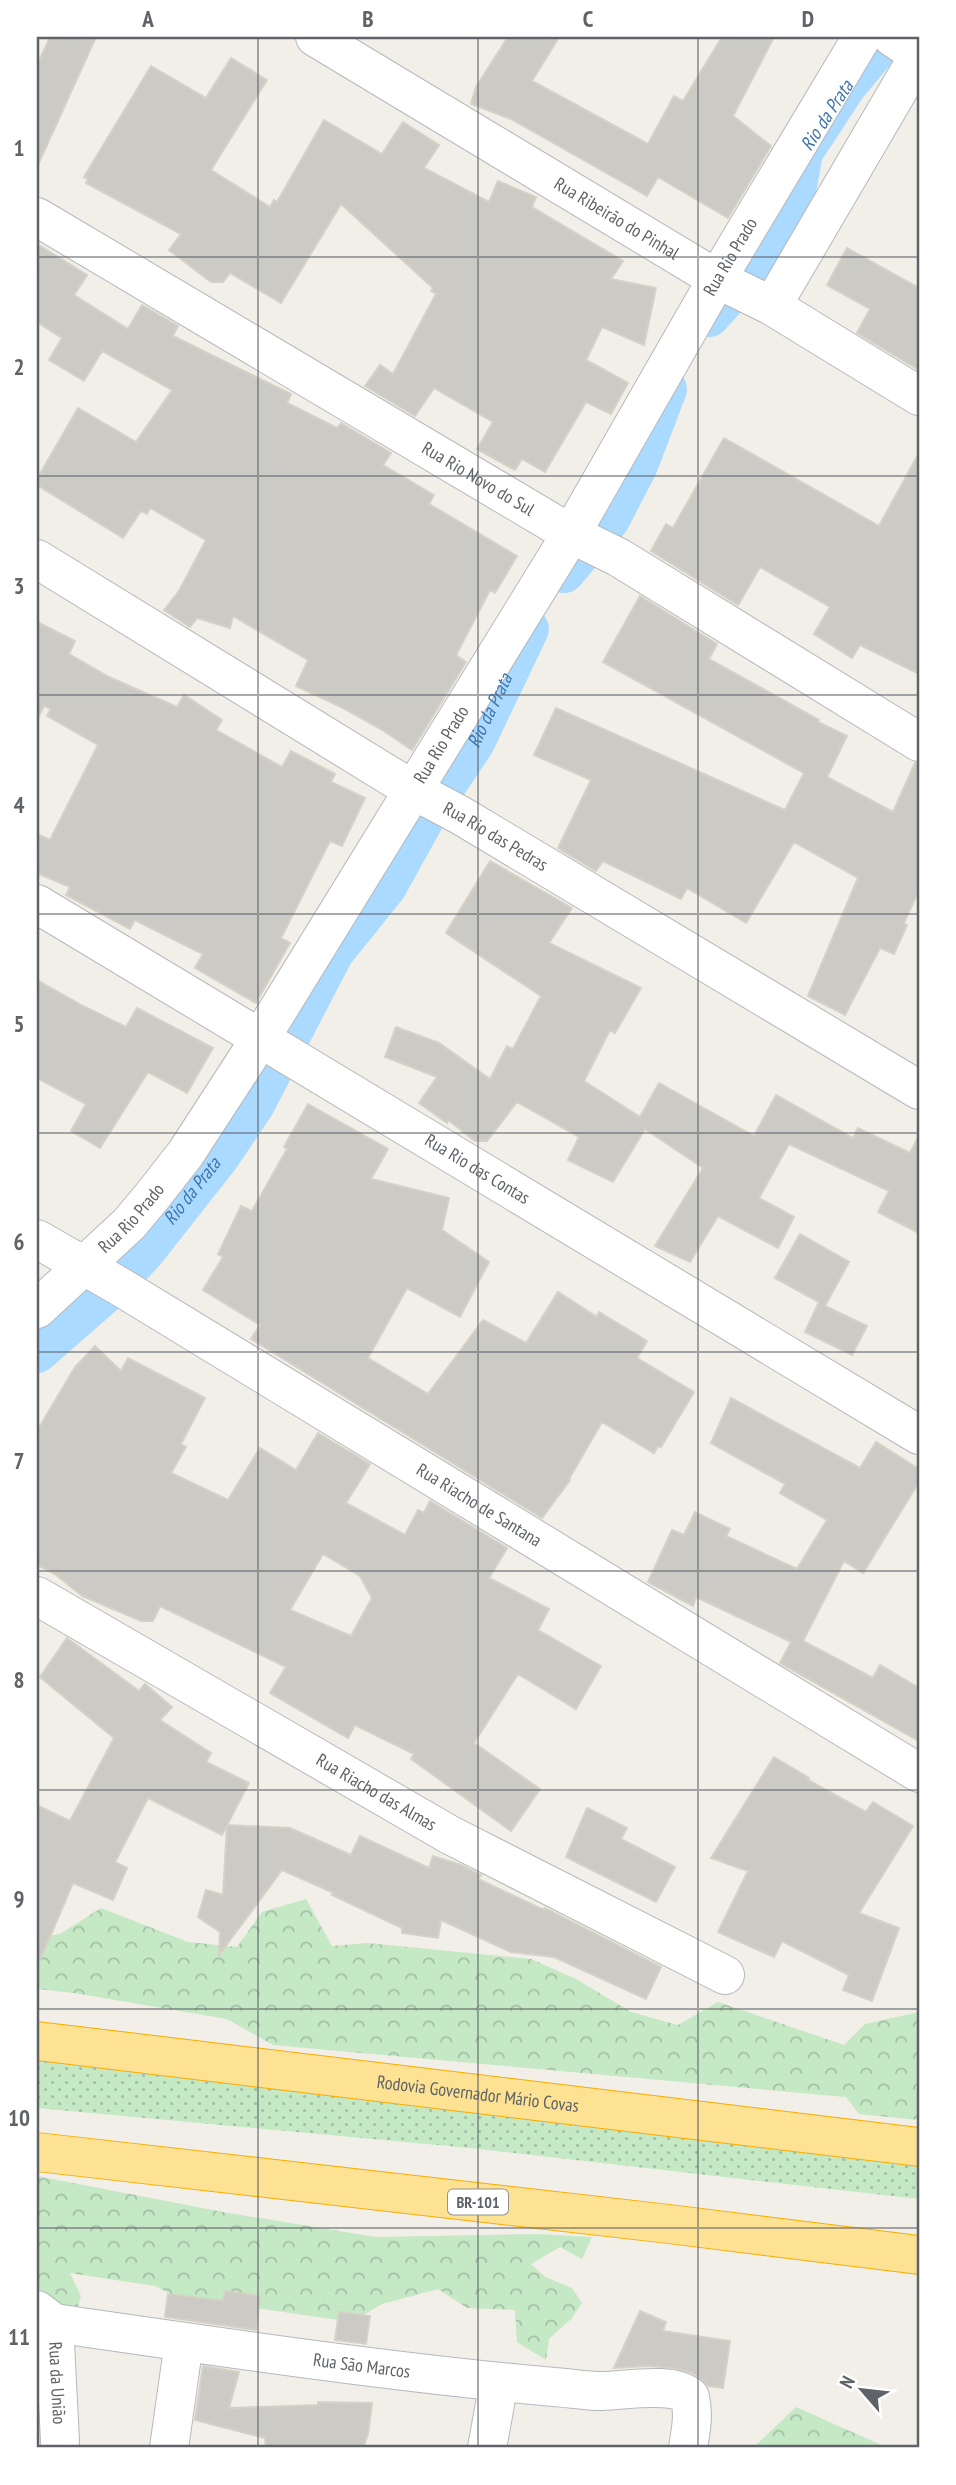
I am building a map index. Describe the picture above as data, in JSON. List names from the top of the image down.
{
  "streets": {
    "highway": ["Rodovia Governador Mário Covas", "BR-101"],
    "street": [
      "Rua Ribeirão do Pinhal",
      "Rua Rio Prado",
      "Rua Rio Novo do Sul",
      "Rua Rio das Pedras",
      "Rua Rio das Contas",
      "Rua Riacho de Santana",
      "Rua Riacho das Almas",
      "Rua São Marcos",
      "Rua da União"
    ]
  },
  "crossings": [
    ["Rua Ribeirão do Pinhal", "Rua Rio Prado"],
    ["Rua Rio Prado", "Rua Rio Novo do Sul"],
    ["Rua Rio Prado", "Rua Rio das Pedras"],
    ["Rua Rio Prado", "Rua Rio das Contas"],
    ["Rua Rio Prado", "Rua Riacho de Santana"],
    ["Rua São Marcos", "Rua da União"]
  ],
  "water": ["Rio da Prata"],
  "north": "top left",
  "grid": {
    "columns": [
      "A",
      "B",
      "C",
      "D"
    ],
    "rows": [
      "1",
      "2",
      "3",
      "4",
      "5",
      "6",
      "7",
      "8",
      "9",
      "10",
      "11"
    ]
  }
}
